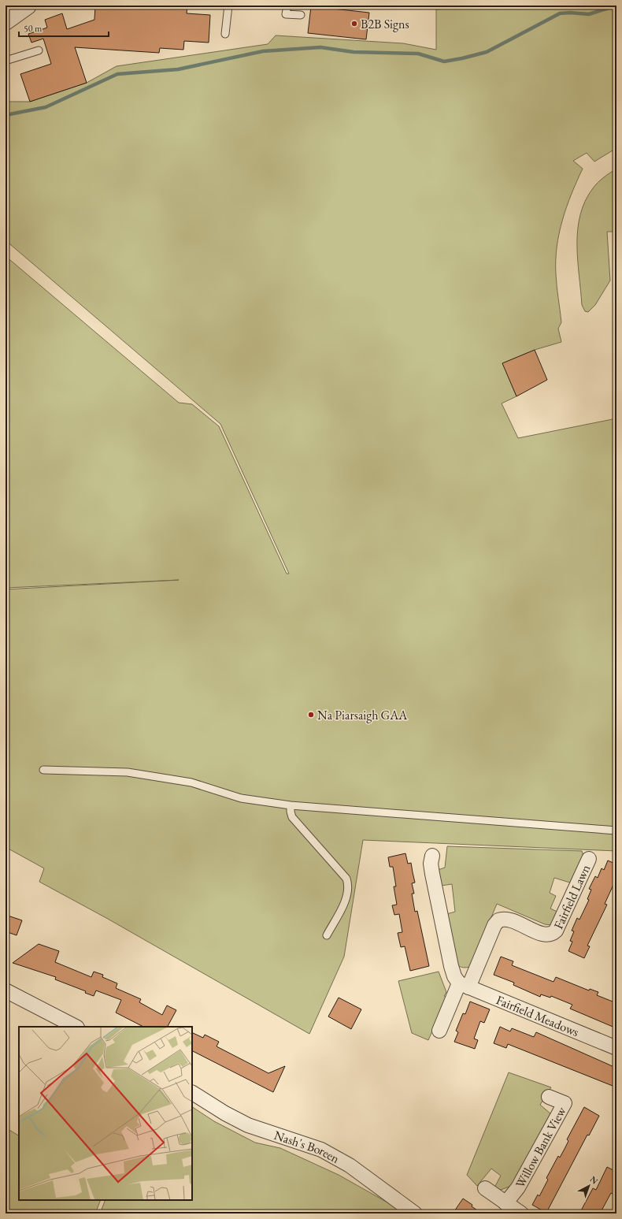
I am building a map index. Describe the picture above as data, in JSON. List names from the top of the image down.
{
  "streets": {
    "street": [
      "Fairfield Lawn",
      "Fairfield Meadows",
      "Nash's Boreen",
      "Willow Bank View"
    ]
  },
  "crossings": [
    ["Fairfield Lawn", "Fairfield Meadows"]
  ],
  "places": ["B2B Signs", "Na Piarsaigh GAA"],
  "scale_bar": "50 m",
  "north": "top right"
}
